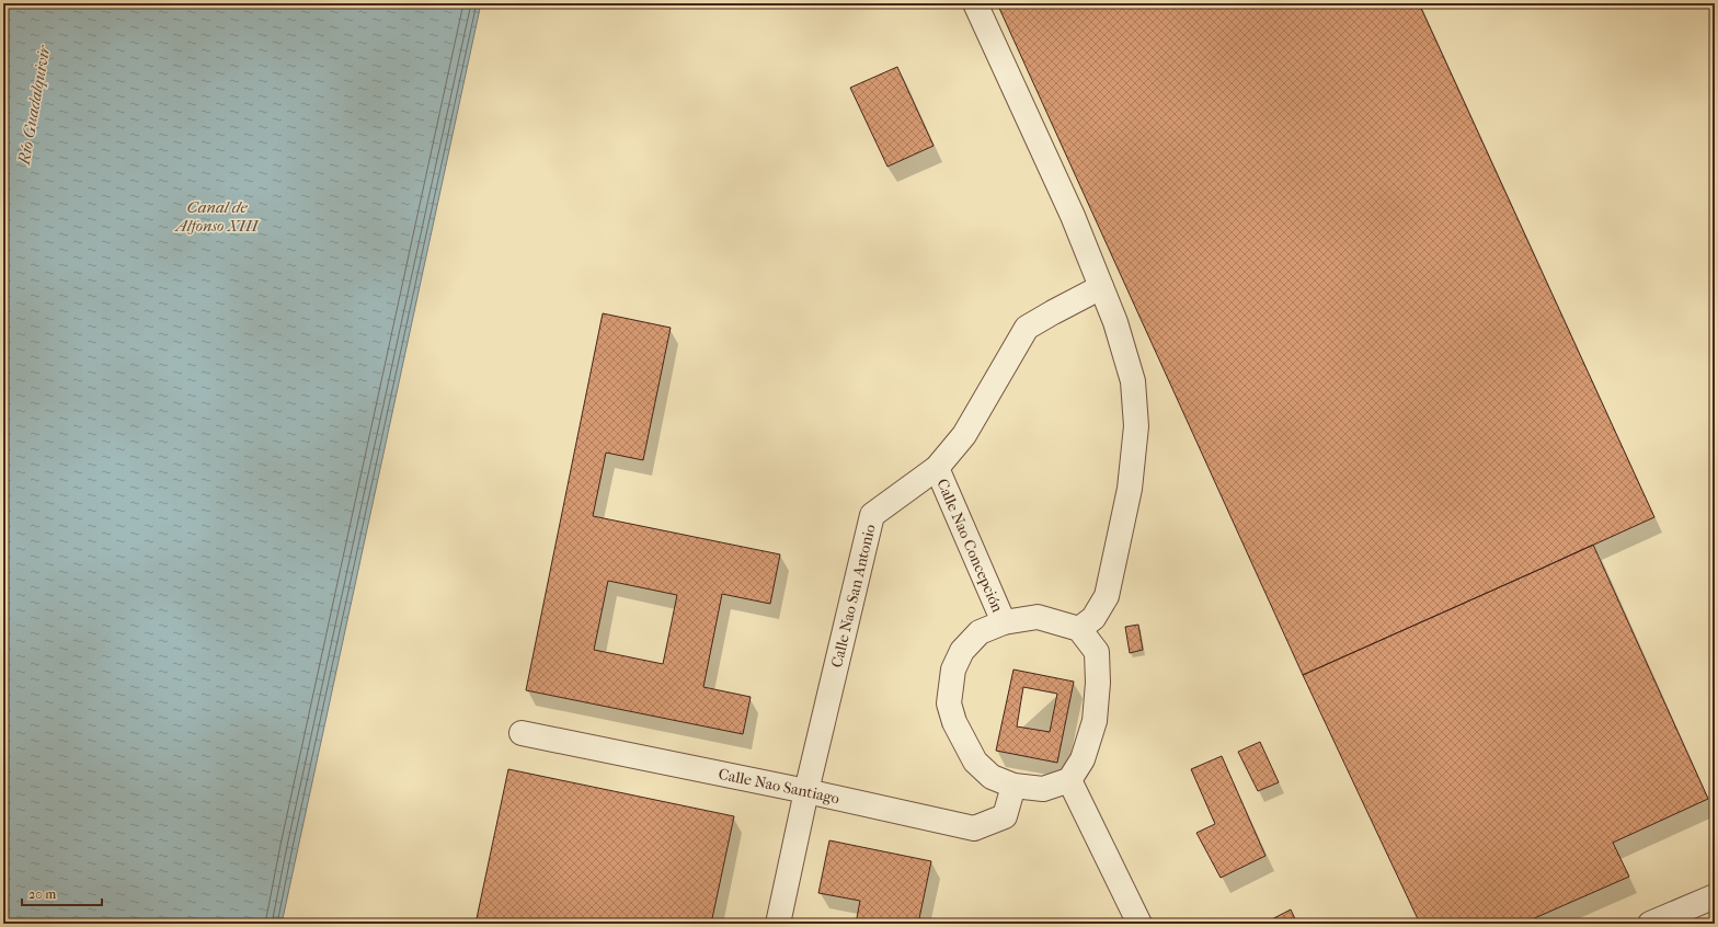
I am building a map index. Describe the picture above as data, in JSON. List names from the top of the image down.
{
  "streets": {
    "street": ["Calle Nao Concepción", "Calle Nao San Antonio", "Calle Nao Santiago"]
  },
  "crossings": [
    ["Calle Nao Concepción", "Calle Nao San Antonio"],
    ["Calle Nao Concepción", "Calle Nao Santiago"],
    ["Calle Nao San Antonio", "Calle Nao Santiago"]
  ],
  "water": ["Río Guadalquivir", "Canal de Alfonso XIII"],
  "scale_bar": "20 m"
}
